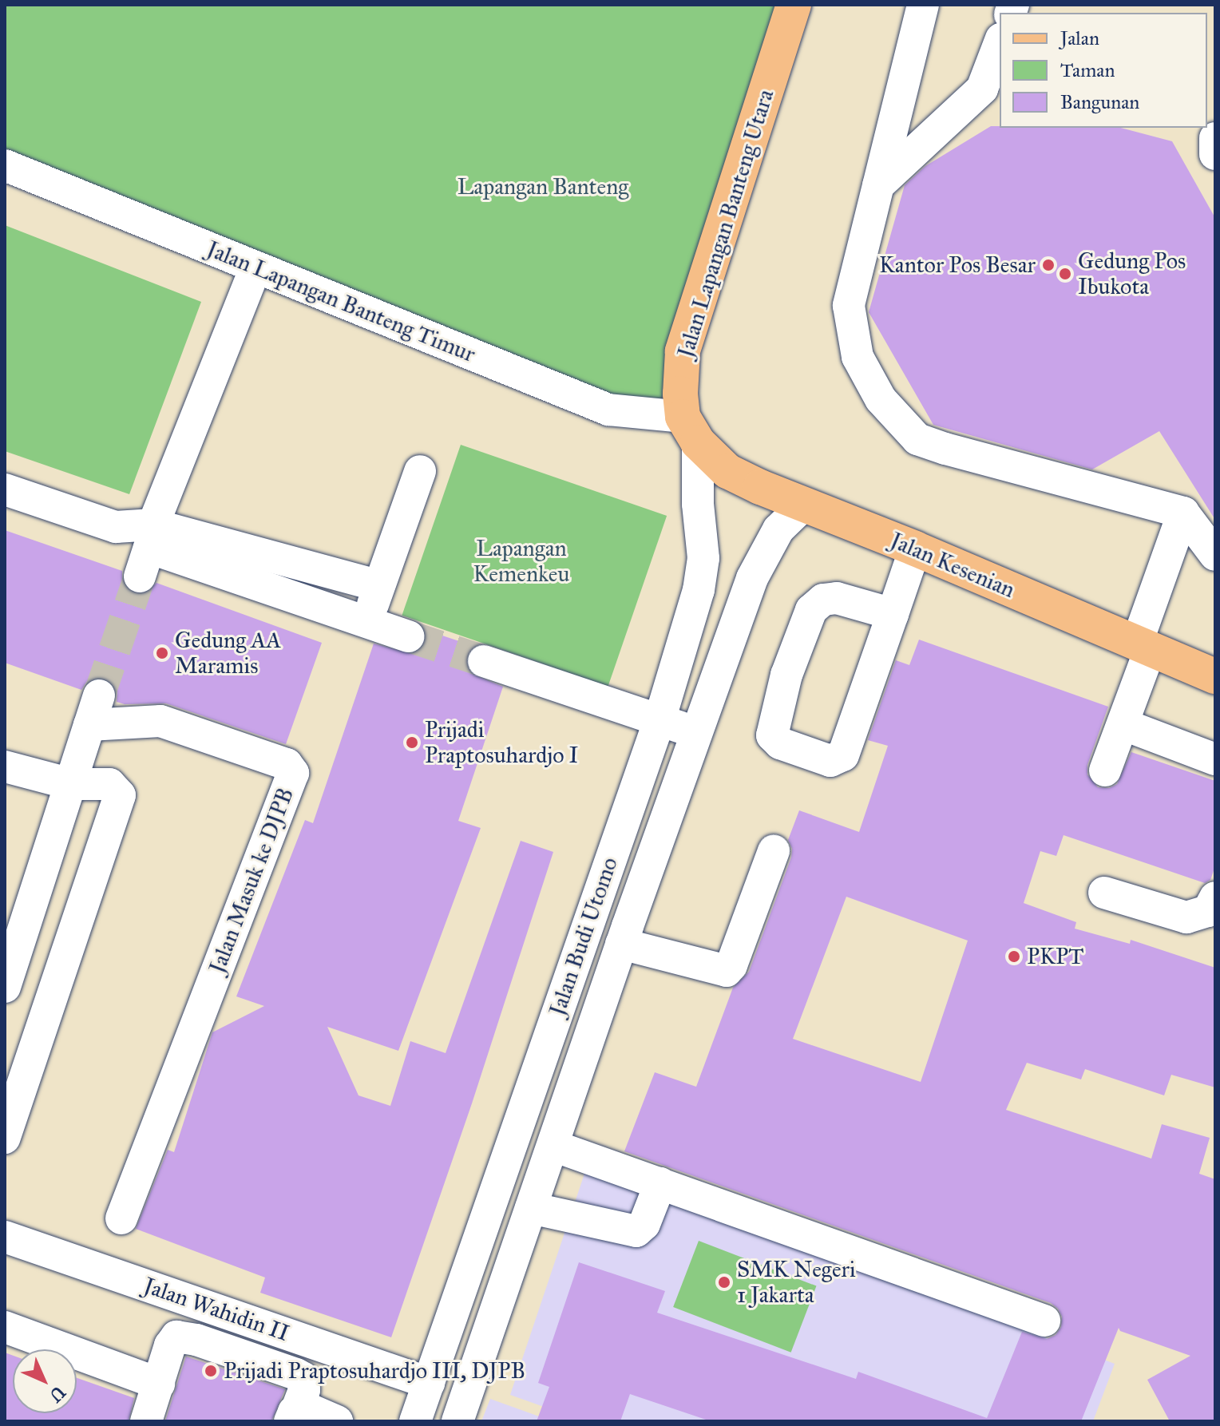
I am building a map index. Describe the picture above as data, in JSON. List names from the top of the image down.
{
  "streets": {
    "main road": ["Jalan Lapangan Banteng Utara", "Jalan Kesenian"],
    "street": [
      "Jalan Lapangan Banteng Timur",
      "Jalan Masuk ke DJPB",
      "Jalan Budi Utomo",
      "Jalan Wahidin II"
    ]
  },
  "crossings": [
    ["Jalan Lapangan Banteng Utara", "Jalan Lapangan Banteng Timur"],
    ["Jalan Lapangan Banteng Utara", "Jalan Kesenian"],
    ["Jalan Lapangan Banteng Utara", "Jalan Budi Utomo"],
    ["Jalan Lapangan Banteng Timur", "Jalan Kesenian"],
    ["Jalan Lapangan Banteng Timur", "Jalan Budi Utomo"],
    ["Jalan Kesenian", "Jalan Budi Utomo"],
    ["Jalan Budi Utomo", "Jalan Wahidin II"]
  ],
  "parks": ["Lapangan Banteng", "Lapangan Kemenkeu"],
  "places": [
    "Kantor Pos Besar",
    "Gedung Pos Ibukota",
    "Gedung AA Maramis",
    "Prijadi Praptosuhardjo I",
    "PKPT",
    "SMK Negeri 1 Jakarta",
    "Prijadi Praptosuhardjo III, DJPB"
  ],
  "legend": ["Jalan", "Taman", "Bangunan"],
  "north": "bottom right"
}
